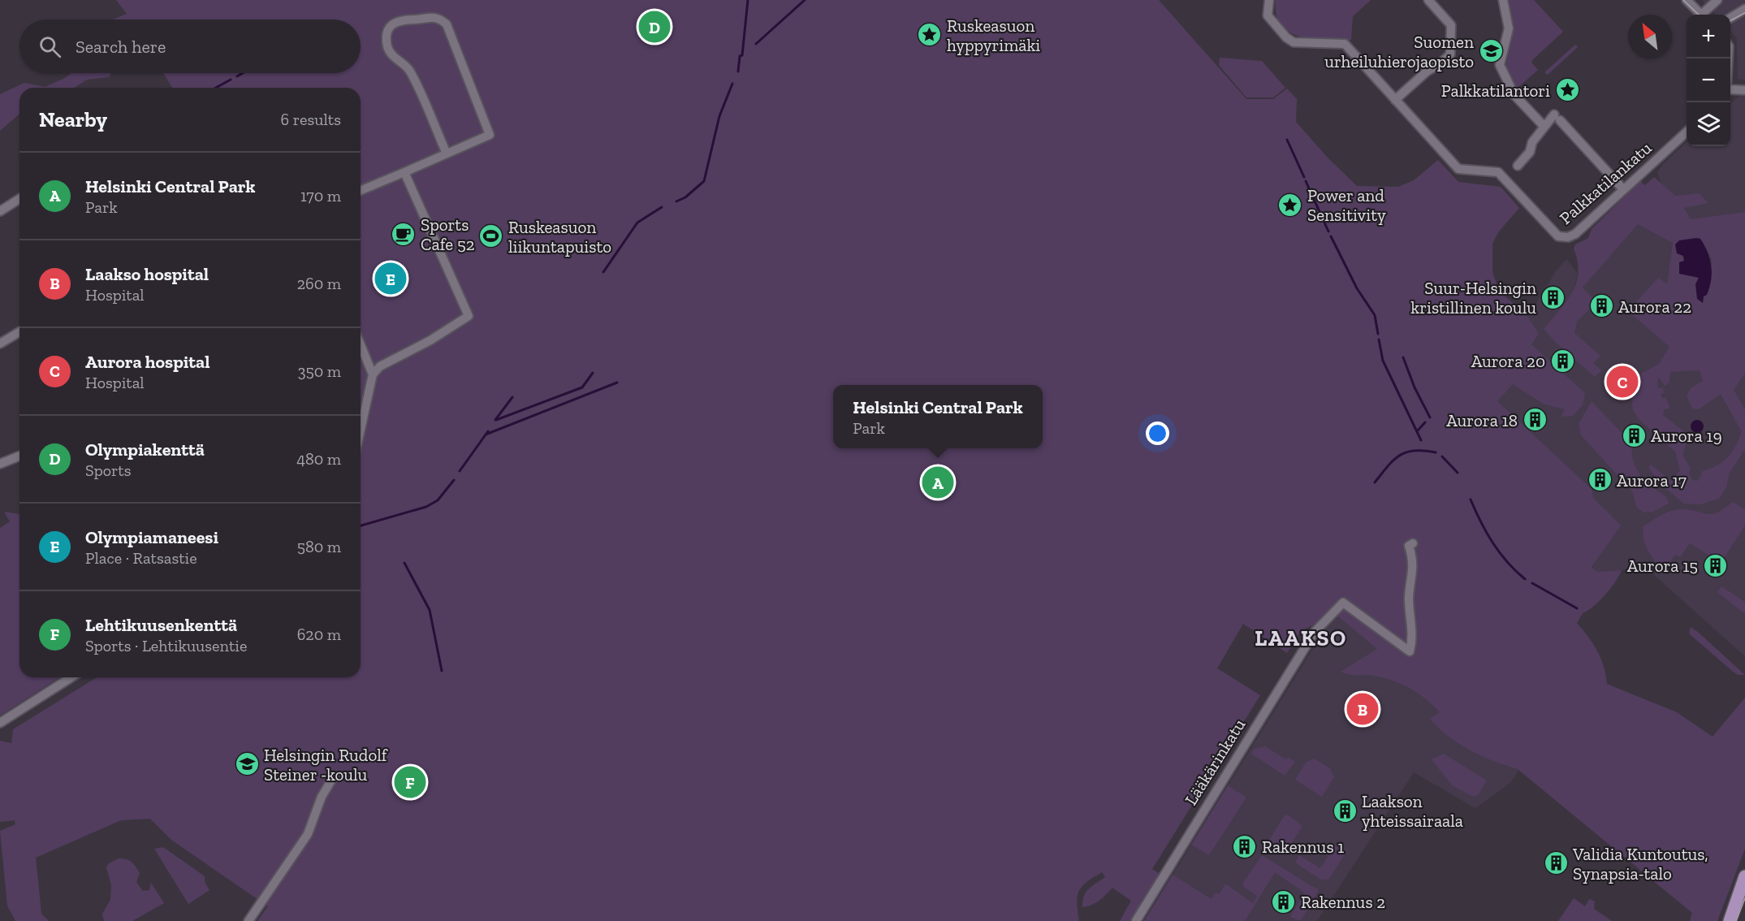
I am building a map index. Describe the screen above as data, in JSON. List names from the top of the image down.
{
  "streets": {
    "street": ["Palkkatilankatu", "Lääkärinkatu"]
  },
  "districts": ["LAAKSO"],
  "places": {
    "place": ["Ruskeasuon hyppyrimäki", "Palkkatilantori", "Power and Sensitivity"],
    "school or university": ["Suomen urheiluhierojaopisto", "Helsingin Rudolf Steiner -koulu"],
    "cafe": ["Sports Cafe 52"],
    "sports": ["Ruskeasuon liikuntapuisto"],
    "building": [
      "Suur-Helsingin kristillinen koulu",
      "Aurora 22",
      "Aurora 20",
      "Aurora 18",
      "Aurora 19",
      "Aurora 17",
      "Aurora 15",
      "Laakson yhteissairaala",
      "Rakennus 1",
      "Validia Kuntoutus, Synapsia-talo",
      "Rakennus 2"
    ]
  },
  "north": "top left",
  "page": {
    "pins": [
      "D",
      "E",
      "C",
      "A",
      "B",
      "F"
    ],
    "map_buttons": ["+", "−"],
    "search": "Search here",
    "heading": ["Nearby", "6 results"],
    "list": [
      {
        "mark": "A",
        "name": "Helsinki Central Park",
        "note": "Park",
        "value": "170 m"
      },
      {
        "mark": "B",
        "name": "Laakso hospital",
        "note": "Hospital",
        "value": "260 m"
      },
      {
        "mark": "C",
        "name": "Aurora hospital",
        "note": "Hospital",
        "value": "350 m"
      },
      {
        "mark": "D",
        "name": "Olympiakenttä",
        "note": "Sports",
        "value": "480 m"
      },
      {
        "mark": "E",
        "name": "Olympiamaneesi",
        "note": "Place · Ratsastie",
        "value": "580 m"
      },
      {
        "mark": "F",
        "name": "Lehtikuusenkenttä",
        "note": "Sports · Lehtikuusentie",
        "value": "620 m"
      }
    ],
    "popup": ["Helsinki Central Park", "Park"]
  }
}
